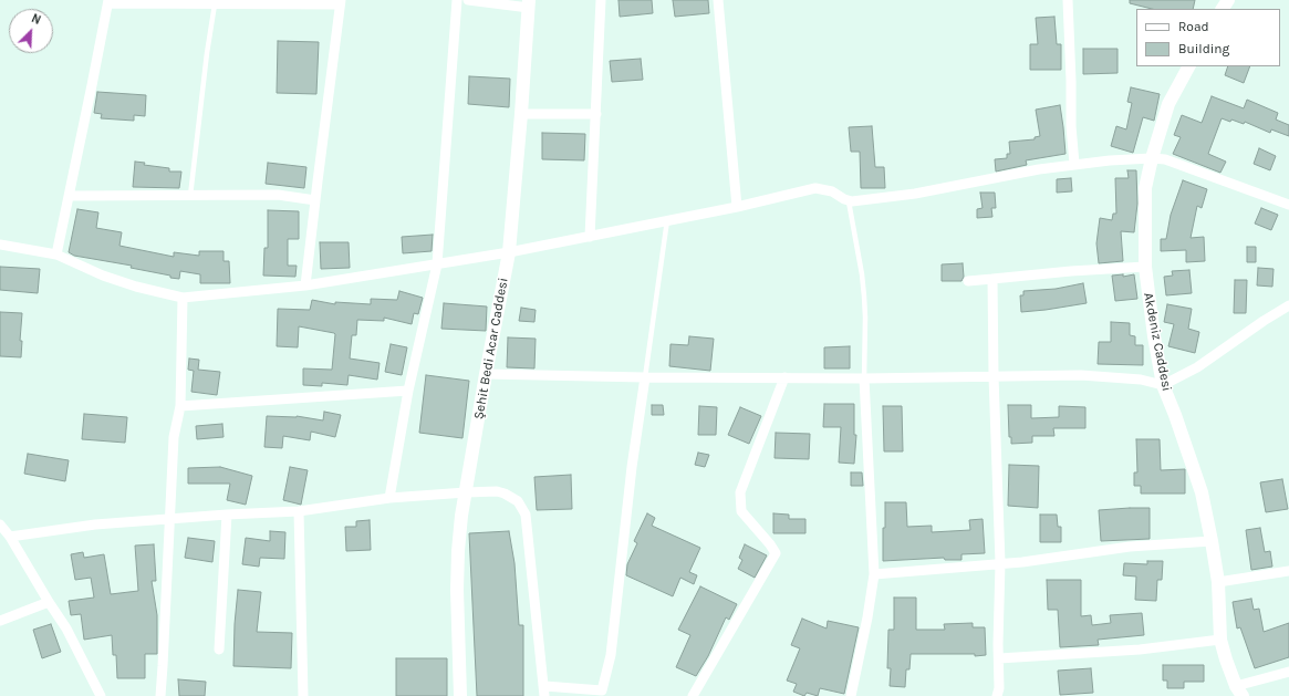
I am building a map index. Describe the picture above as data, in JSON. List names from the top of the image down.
{
  "streets": {
    "street": ["Akdeniz Caddesi", "Şehit Bedi Acar Caddesi"]
  },
  "legend": ["Road", "Building"],
  "north": "top right"
}
